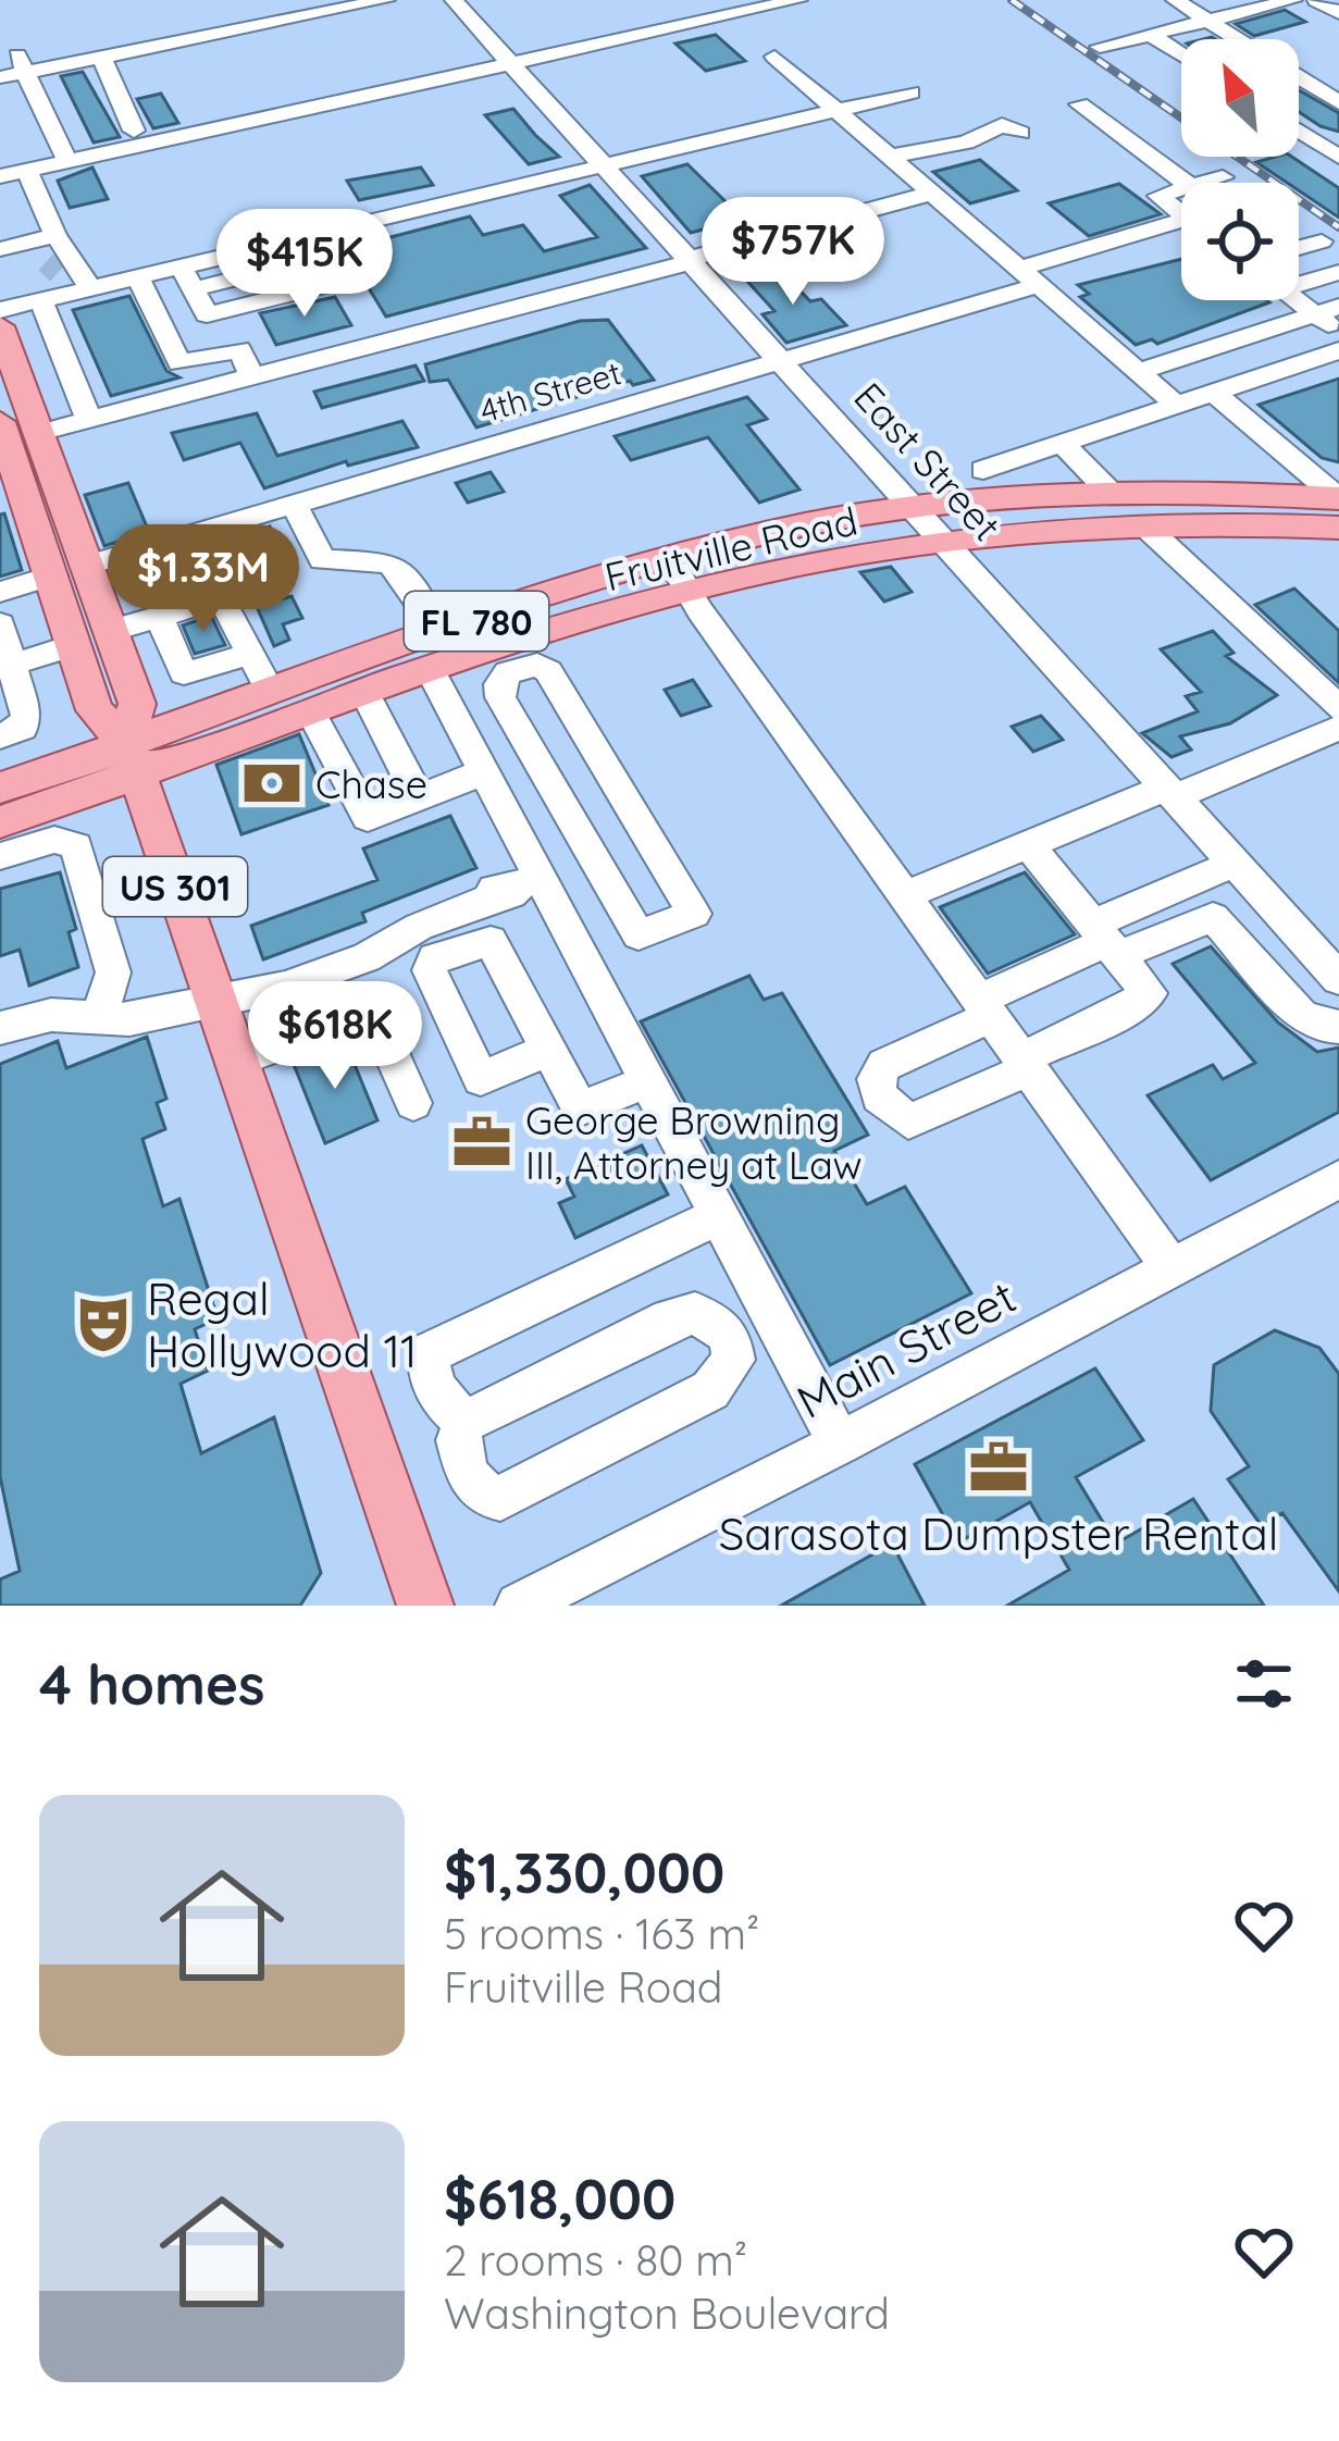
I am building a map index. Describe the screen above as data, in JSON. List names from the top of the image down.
{
  "streets": {
    "main road": ["Fruitville Road", "FL 780", "US 301"],
    "street": ["4th Street", "East Street", "Main Street"]
  },
  "crossings": [
    ["4th Street", "East Street"],
    ["4th Street", "US 301"],
    ["East Street", "Fruitville Road"],
    ["Fruitville Road", "US 301"]
  ],
  "places": {
    "bank": ["Chase"],
    "office": ["George Browning III, Attorney at Law", "Sarasota Dumpster Rental"],
    "theatre": ["Regal Hollywood 11"]
  },
  "north": "top left",
  "page": {
    "price": [
      "$757K",
      "$415K",
      "$1.33M",
      "$618K"
    ],
    "heading": "4 homes",
    "list": [
      {
        "name": "$1,330,000",
        "note": "5 rooms · 163 m² · Fruitville Road"
      },
      {
        "name": "$618,000",
        "note": "2 rooms · 80 m² · Washington Boulevard"
      }
    ]
  }
}
